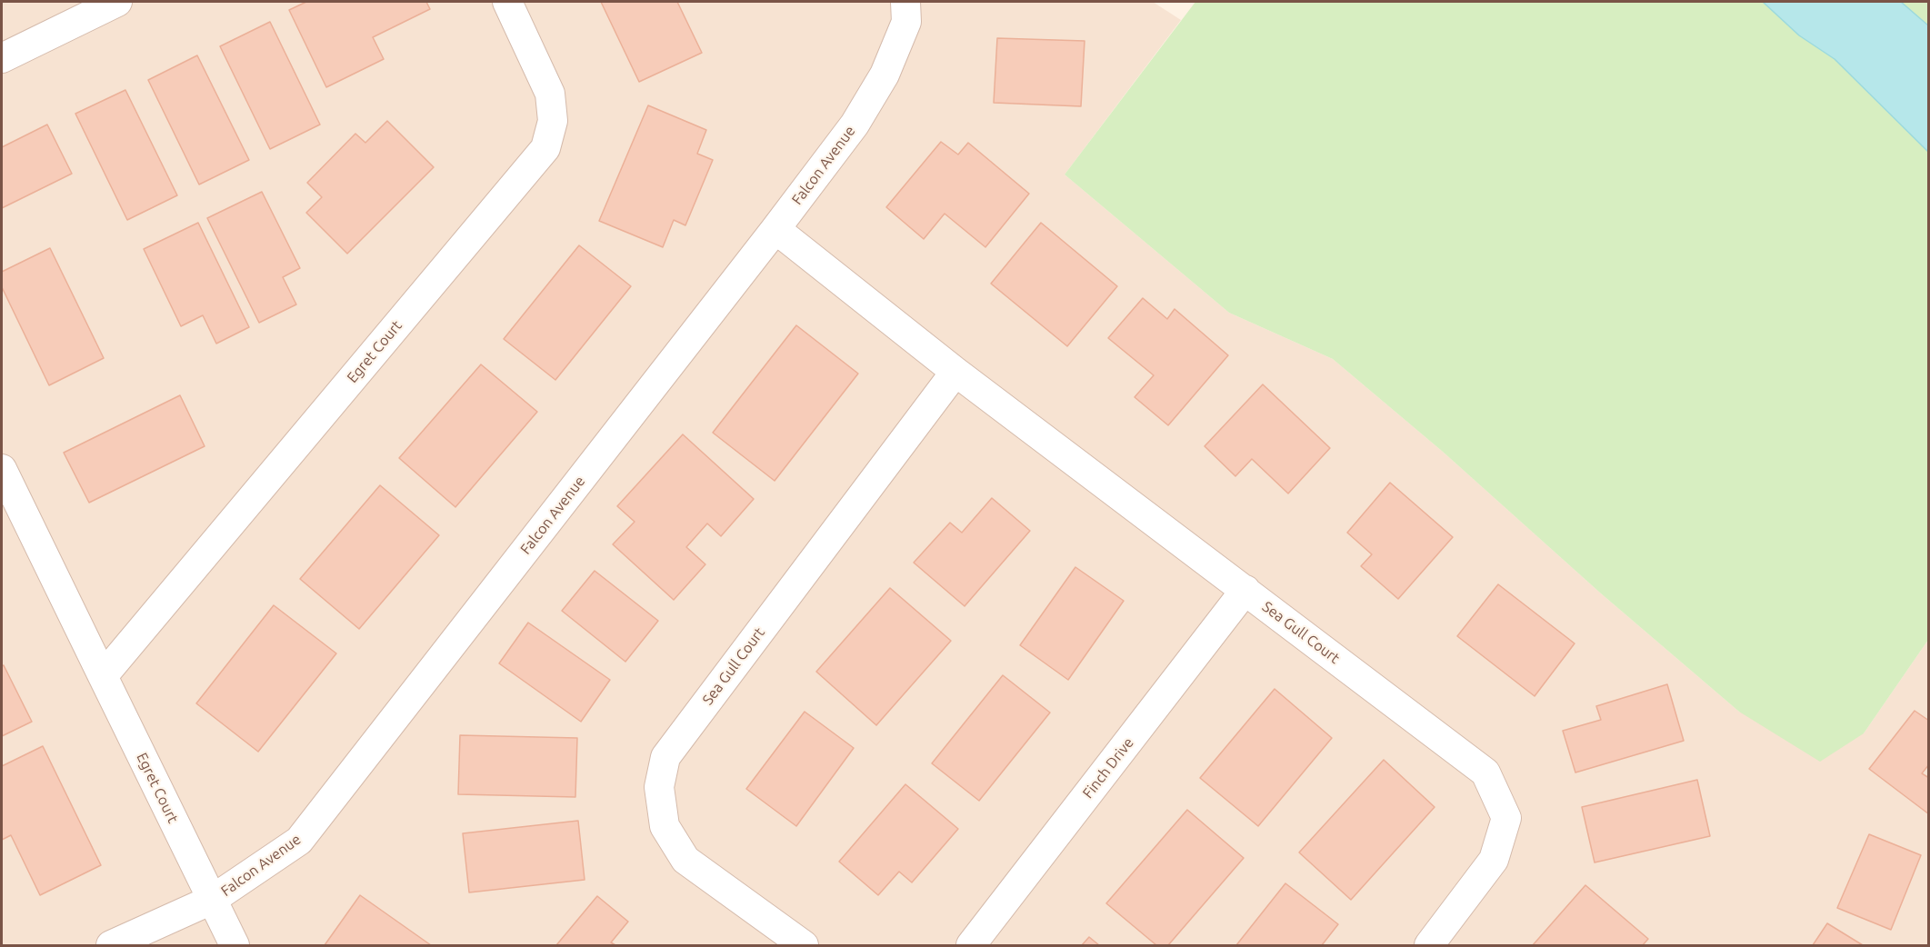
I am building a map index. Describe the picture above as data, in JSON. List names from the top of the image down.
{
  "streets": {
    "street": [
      "Falcon Avenue",
      "Egret Court",
      "Sea Gull Court",
      "Finch Drive"
    ]
  },
  "crossings": [
    ["Falcon Avenue", "Egret Court"],
    ["Falcon Avenue", "Sea Gull Court"],
    ["Sea Gull Court", "Finch Drive"]
  ]
}
